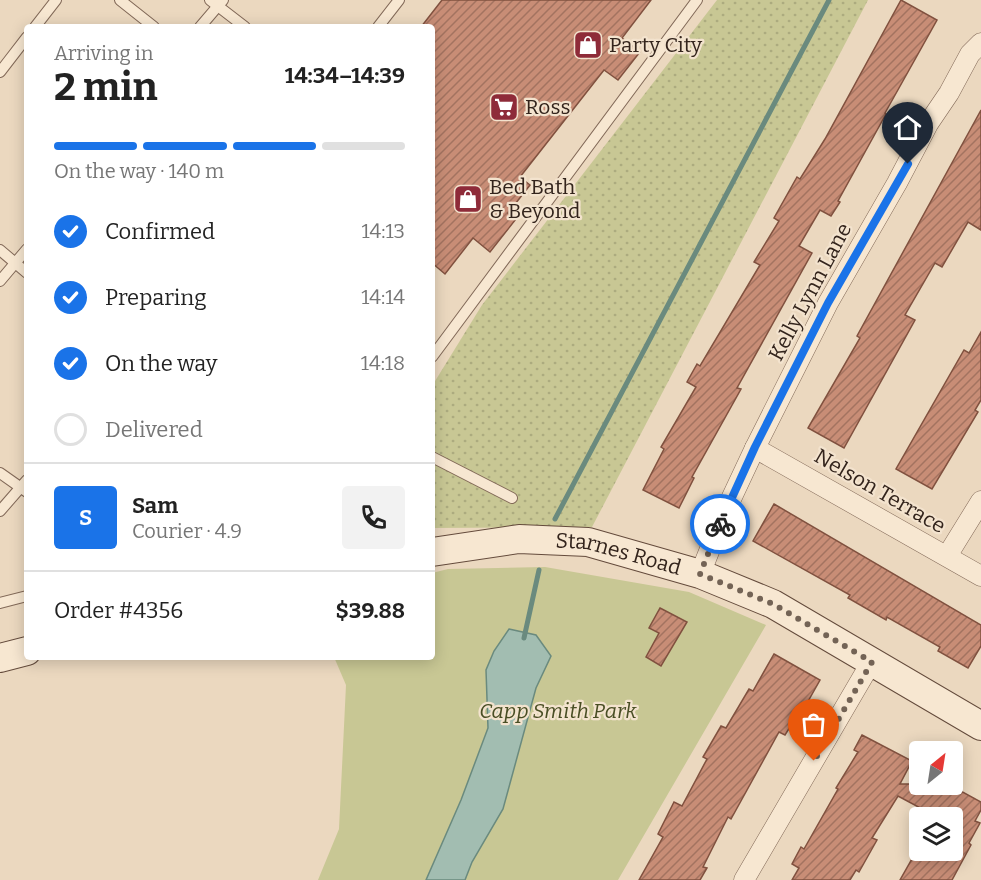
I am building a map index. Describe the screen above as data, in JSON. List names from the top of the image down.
{
  "streets": {
    "main road": ["Starnes Road"],
    "street": ["Kelly Lynn Lane", "Nelson Terrace"]
  },
  "crossings": [
    ["Kelly Lynn Lane", "Nelson Terrace"],
    ["Kelly Lynn Lane", "Starnes Road"]
  ],
  "parks": ["Capp Smith Park"],
  "places": {
    "shop": ["Party City", "Bed Bath & Beyond"],
    "supermarket": ["Ross"]
  },
  "north": "top right",
  "page": {
    "heading": ["2 min", "Arriving in", "14:34–14:39"],
    "panel": [
      "Sam",
      "Courier · 4.9",
      "Order #4356",
      "$39.88"
    ],
    "bar": "On the way · 140 m",
    "list": [
      ["Confirmed", "14:13"],
      ["Preparing", "14:14"],
      ["On the way", "14:18"],
      "Delivered"
    ],
    "round": "S"
  }
}
